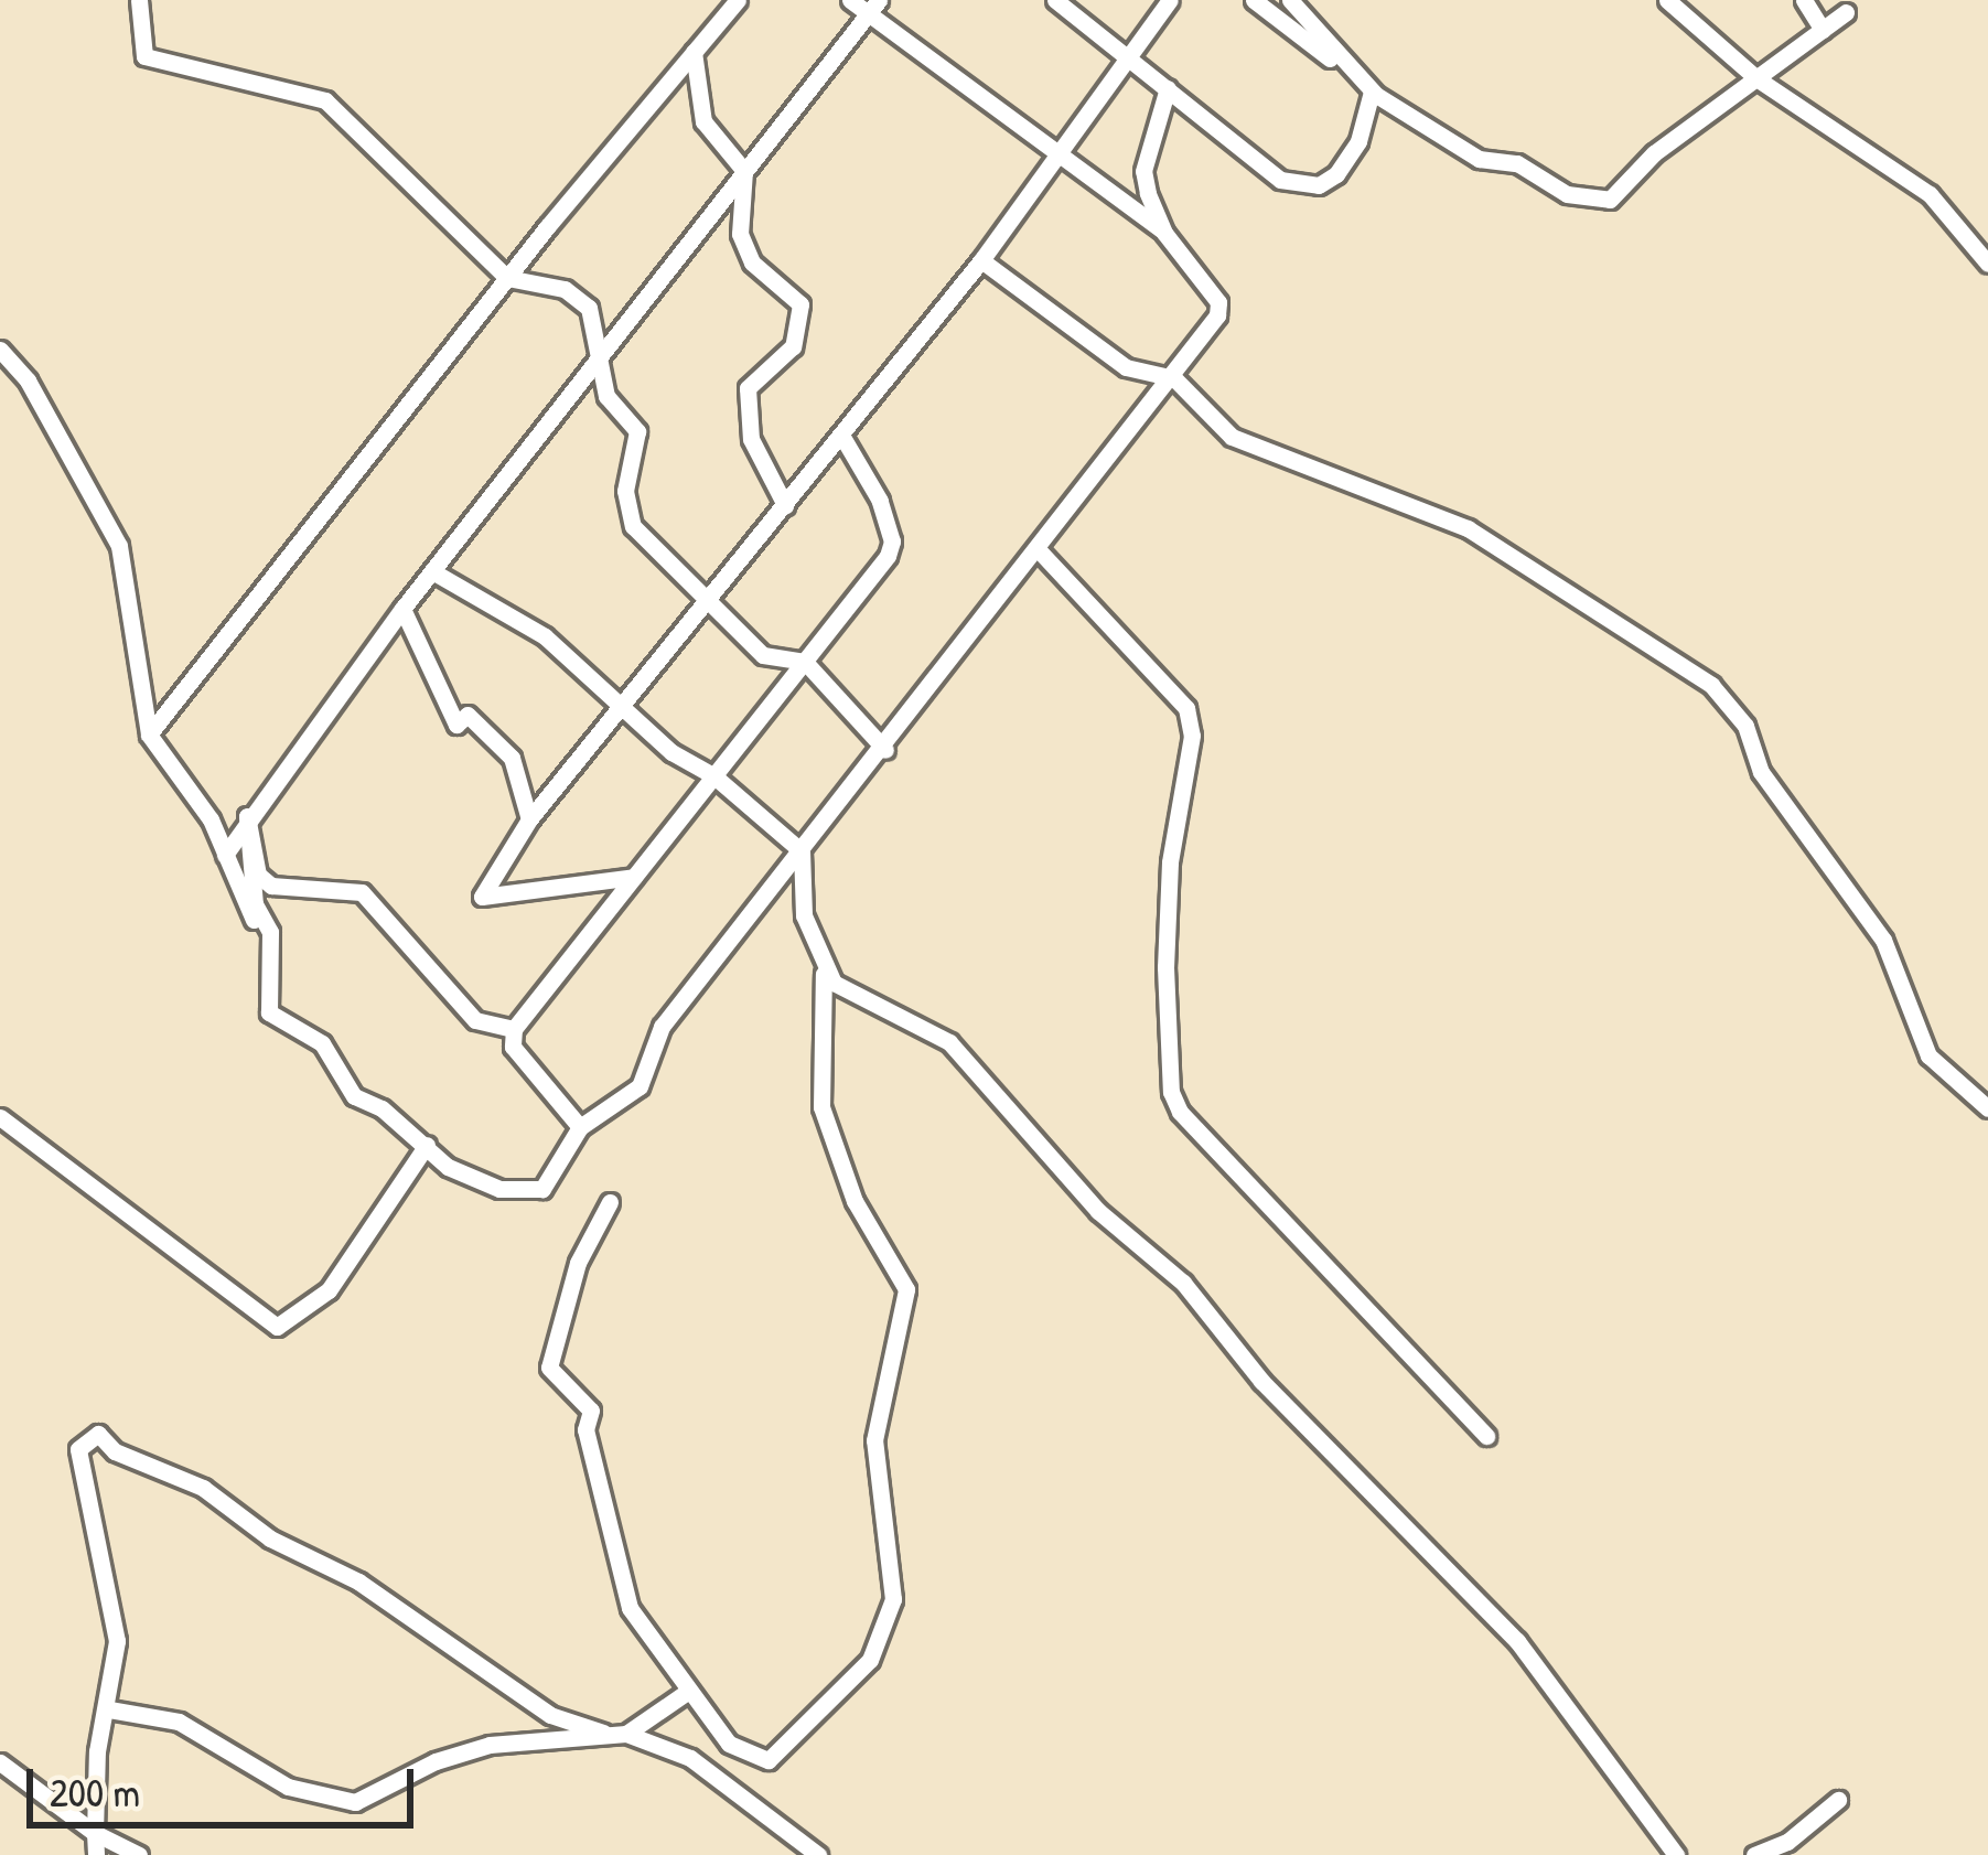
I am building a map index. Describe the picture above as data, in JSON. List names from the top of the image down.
{
  "scale_bar": "200 m"
}
